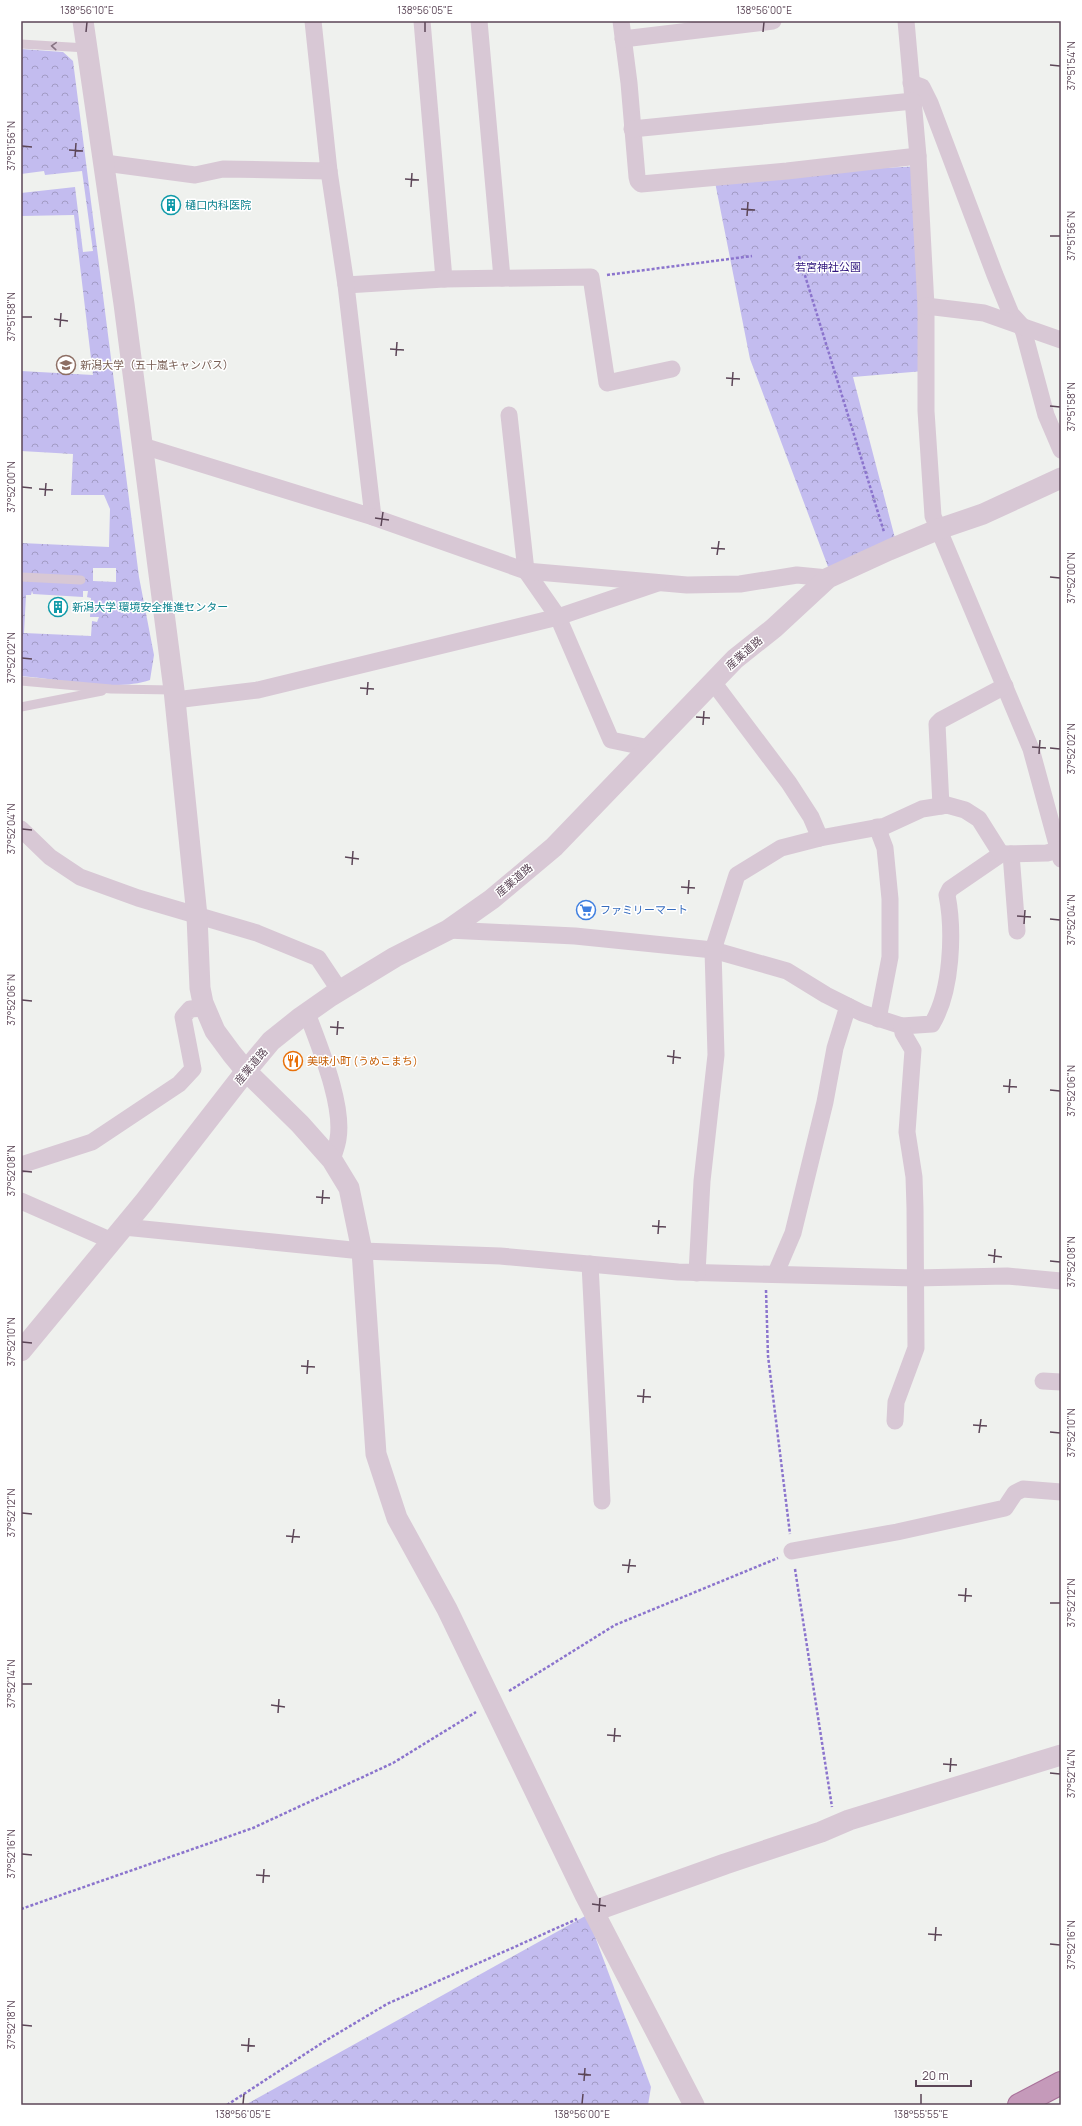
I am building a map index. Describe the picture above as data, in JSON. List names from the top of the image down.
{
  "streets": {
    "street": ["産業道路"]
  },
  "parks": ["若宮神社公園"],
  "places": {
    "building": ["樋口内科医院", "新潟大学 環境安全推進センター"],
    "school or university": ["新潟大学（五十嵐キャンパス）"],
    "supermarket": ["ファミリーマート"],
    "restaurant": ["美味小町 (うめこまち)"]
  },
  "scale_bar": "20 m",
  "coordinates": [
    "138°56'10\"E",
    "138°56'05\"E",
    "138°56'00\"E",
    "37°51'54\"N",
    "37°51'56\"N",
    "37°51'58\"N",
    "37°52'00\"N",
    "37°52'02\"N",
    "37°52'04\"N",
    "37°52'06\"N",
    "37°52'08\"N",
    "37°52'10\"N",
    "37°52'12\"N",
    "37°52'14\"N",
    "37°52'16\"N",
    "37°52'18\"N",
    "138°55'55\"E"
  ]
}
